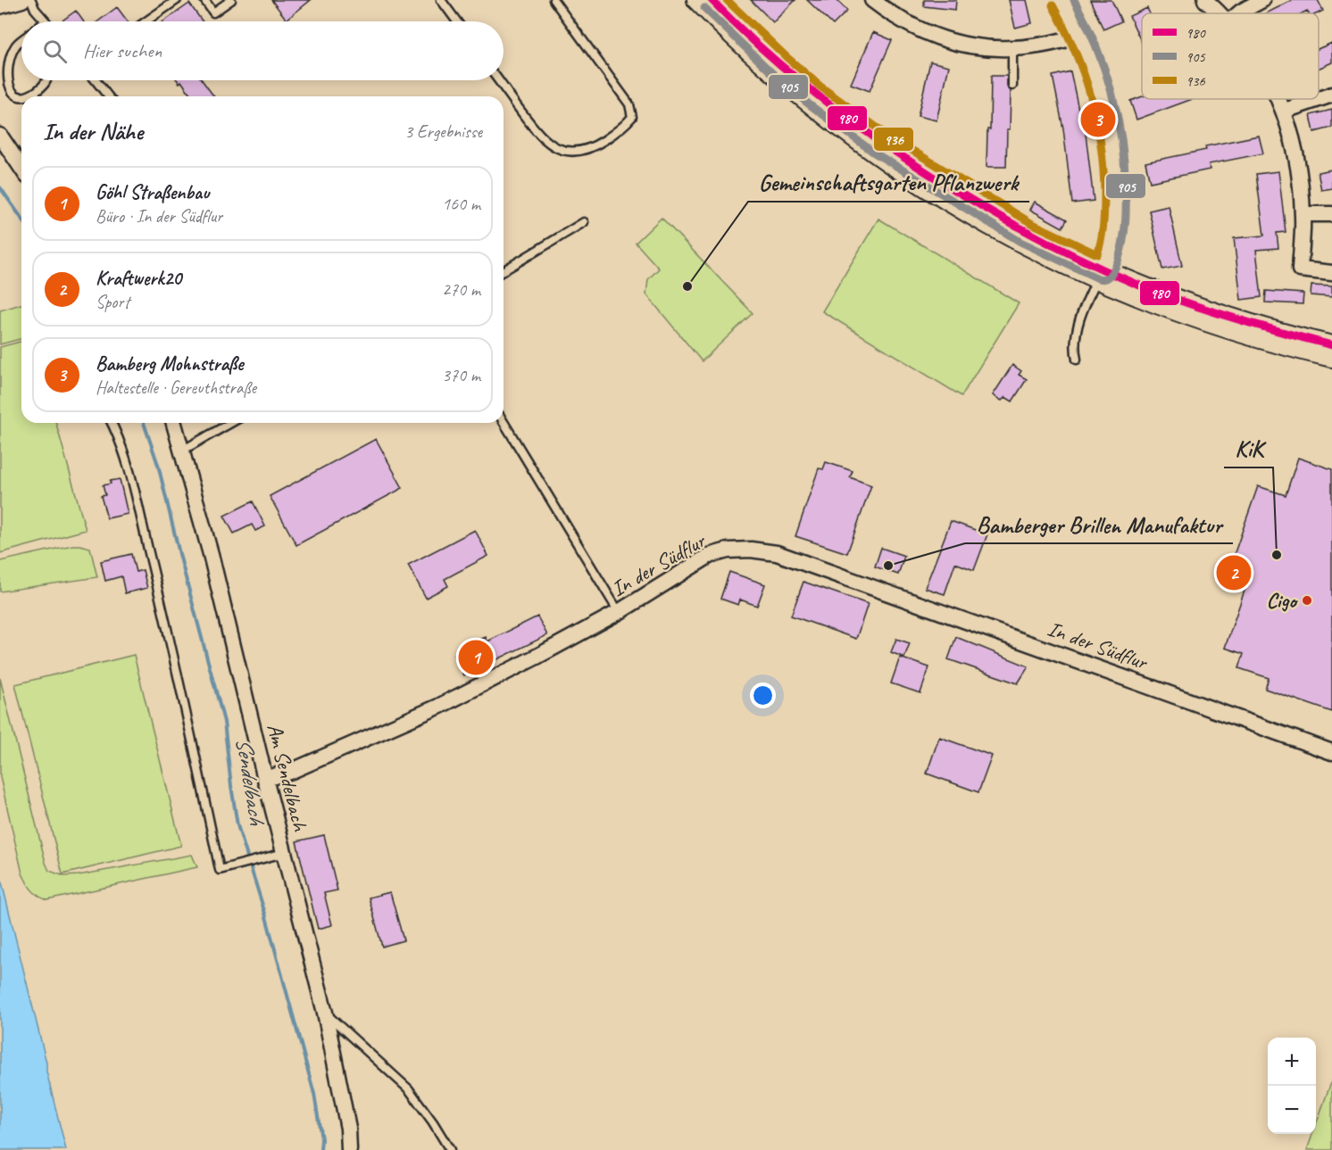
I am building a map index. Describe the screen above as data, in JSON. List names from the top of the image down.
{
  "streets": {
    "street": ["In der Südflur", "Am Sendelbach"]
  },
  "crossings": [
    ["In der Südflur", "Am Sendelbach"]
  ],
  "water": ["Sendelbach"],
  "places": [
    "Gemeinschaftsgarten Pflanzwerk",
    "KiK",
    "Bamberger Brillen Manufaktur",
    "Cigo"
  ],
  "lines": ["transit line 980", "transit line 905", "transit line 936"],
  "legend": ["980", "905", "936"],
  "page": {
    "search": "Hier suchen",
    "heading": ["In der Nähe", "3 Ergebnisse"],
    "pins": ["3", "2", "1"],
    "list": [
      {
        "mark": "1",
        "name": "Göhl Straßenbau",
        "note": "Büro · In der Südflur",
        "value": "160 m"
      },
      {
        "mark": "2",
        "name": "Kraftwerk20",
        "note": "Sport",
        "value": "270 m"
      },
      {
        "mark": "3",
        "name": "Bamberg Mohnstraße",
        "note": "Haltestelle · Gereuthstraße",
        "value": "370 m"
      }
    ],
    "map_buttons": ["+", "−"]
  }
}
